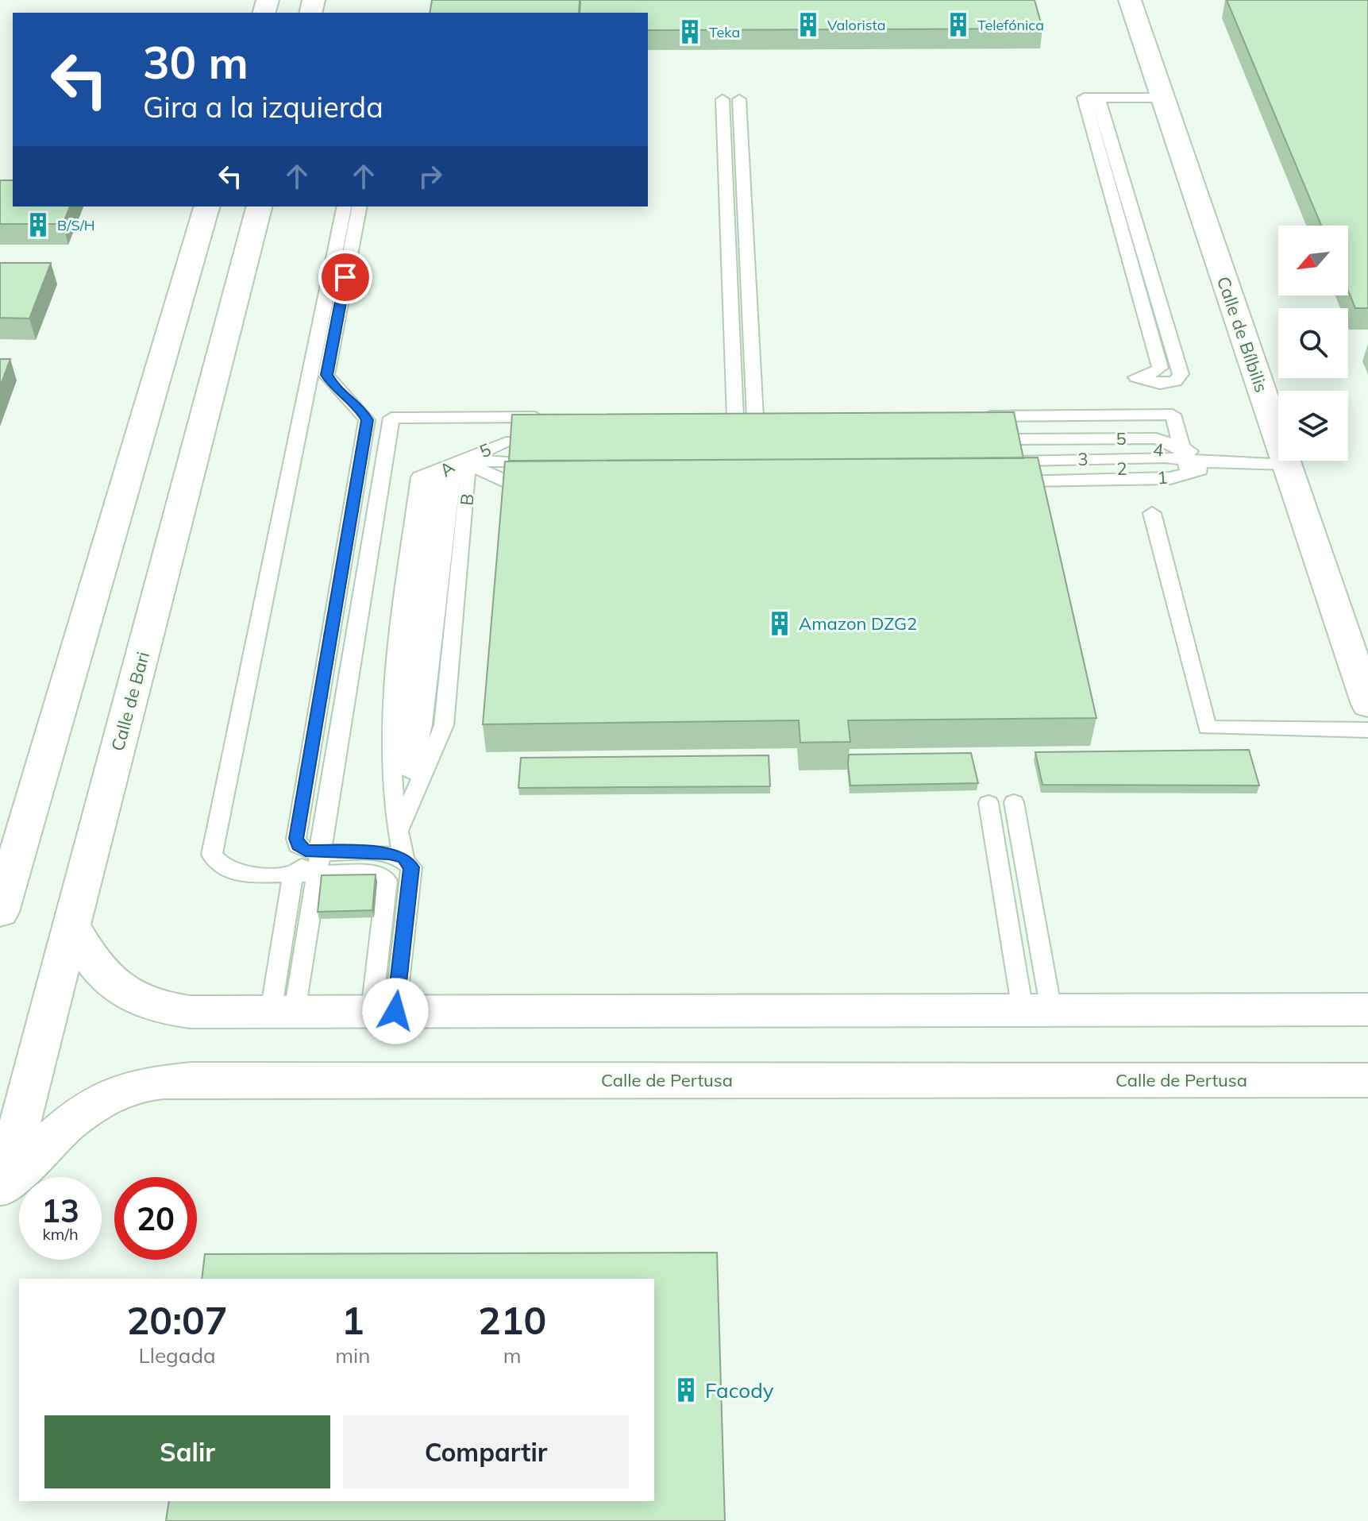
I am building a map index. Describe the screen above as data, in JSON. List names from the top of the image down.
{
  "streets": {
    "street": ["Calle de Bílbilis", "Calle de Bari", "Calle de Pertusa"],
    "lane": [
      "4",
      "A",
      "1",
      "B"
    ]
  },
  "crossings": [
    ["4", "1"],
    ["A", "B"],
    ["Calle de Bari", "Calle de Pertusa"]
  ],
  "places": {
    "building": [
      "Valorista",
      "Telefónica",
      "Teka",
      "B/S/H",
      "Amazon DZG2",
      "Facody"
    ]
  },
  "north": "bottom left",
  "page": {
    "turn": ["30 m", "Gira a la izquierda"],
    "speed": "13 km/h",
    "limit": "20",
    "eta": [
      "20:07",
      "Llegada",
      "1",
      "min",
      "210",
      "m"
    ],
    "buttons": ["Salir", "Compartir"]
  }
}
